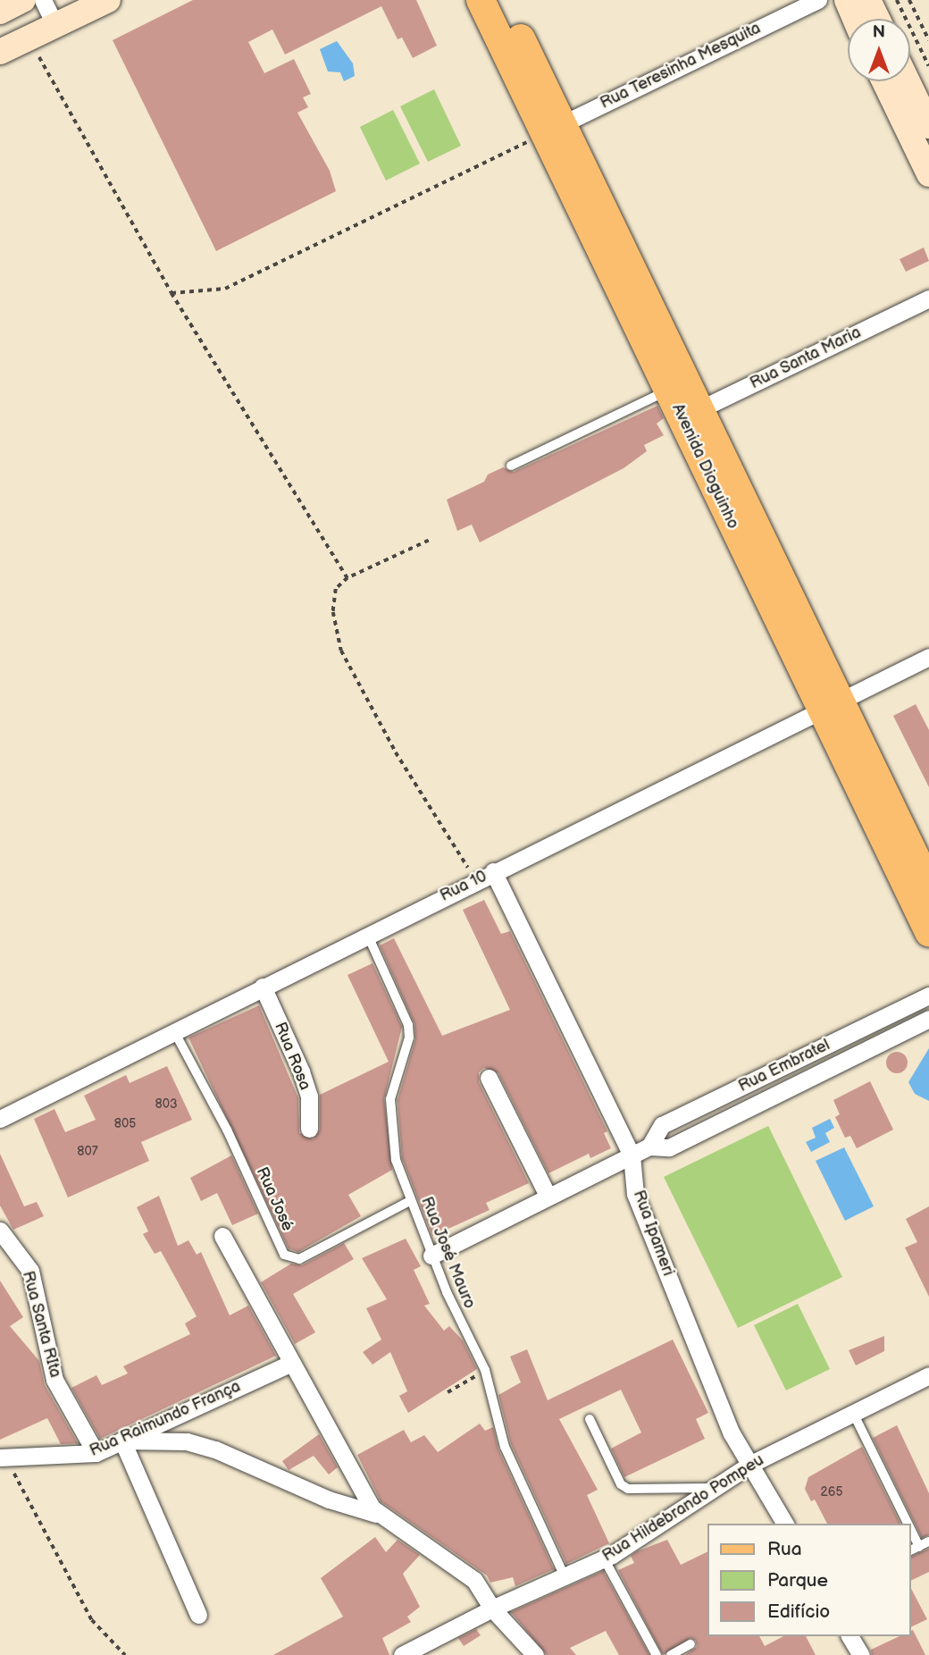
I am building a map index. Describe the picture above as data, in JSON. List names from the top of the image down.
{
  "streets": {
    "main road": ["Avenida Dioguinho"],
    "street": [
      "Rua Teresinha Mesquita",
      "Rua Santa Maria",
      "Rua 10",
      "Rua Rosa",
      "Rua Embratel",
      "Rua Ipameri",
      "Rua Santa RIta",
      "Rua Raimundo França",
      "Rua Hildebrando Pompeu"
    ],
    "lane": ["Rua José", "Rua José Mauro"]
  },
  "crossings": [
    ["Rua Teresinha Mesquita", "Avenida Dioguinho"],
    ["Rua Santa Maria", "Avenida Dioguinho"],
    ["Avenida Dioguinho", "Rua 10"],
    ["Rua 10", "Rua Rosa"],
    ["Rua 10", "Rua José"],
    ["Rua 10", "Rua Ipameri"],
    ["Rua 10", "Rua José Mauro"],
    ["Rua Embratel", "Rua Ipameri"],
    ["Rua Embratel", "Rua José Mauro"],
    ["Rua José", "Rua José Mauro"],
    ["Rua Ipameri", "Rua Hildebrando Pompeu"],
    ["Rua José Mauro", "Rua Hildebrando Pompeu"],
    ["Rua Santa RIta", "Rua Raimundo França"]
  ],
  "house_numbers": [
    "803",
    "805",
    "807",
    "265"
  ],
  "legend": ["Rua", "Parque", "Edifício"],
  "north": "top"
}
